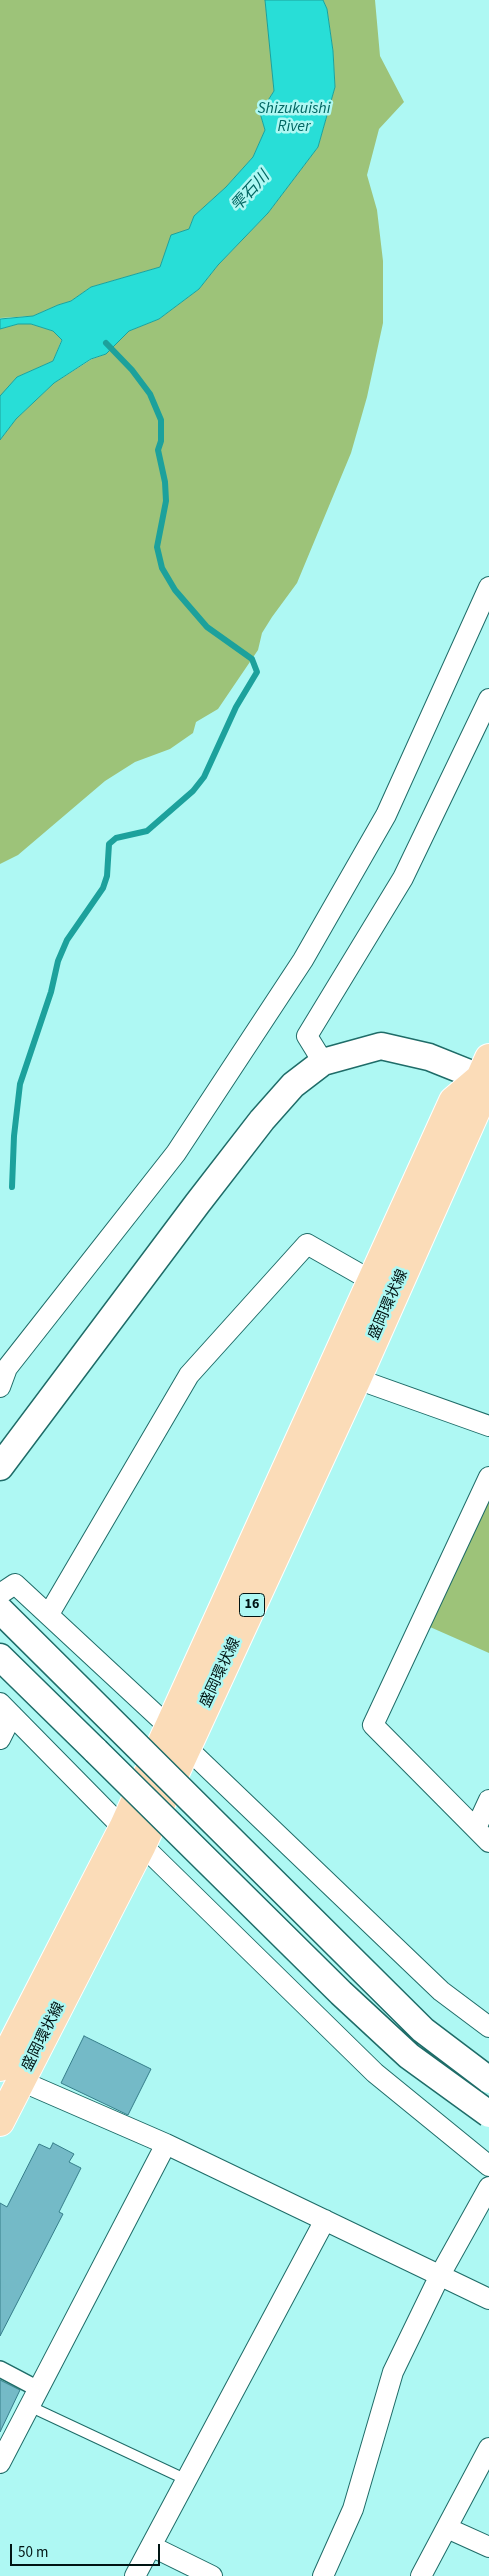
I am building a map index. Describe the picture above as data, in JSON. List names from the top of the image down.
{
  "streets": {
    "main road": ["盛岡環状線", "16"]
  },
  "water": ["Shizukuishi River", "雫石川"],
  "scale_bar": "50 m"
}
